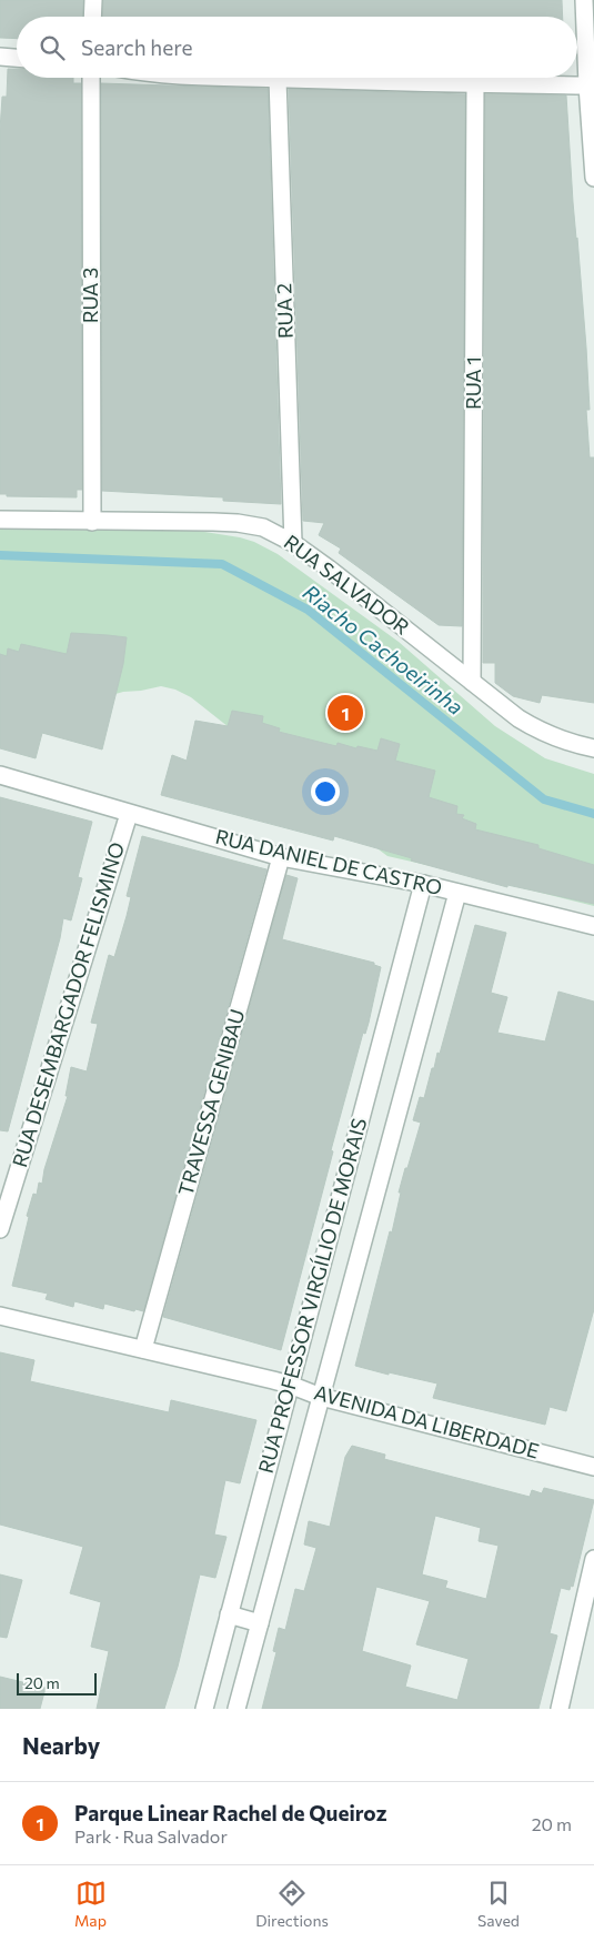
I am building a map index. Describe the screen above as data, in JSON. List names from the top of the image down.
{
  "streets": {
    "street": [
      "RUA 3",
      "RUA 2",
      "RUA 1",
      "RUA SALVADOR",
      "RUA DANIEL DE CASTRO",
      "RUA DESEMBARGADOR FELISMINO",
      "TRAVESSA GENIBAU",
      "RUA PROFESSOR VIRGÍLIO DE MORAIS",
      "AVENIDA DA LIBERDADE"
    ]
  },
  "crossings": [
    ["RUA 3", "RUA SALVADOR"],
    ["RUA 2", "RUA SALVADOR"],
    ["RUA 1", "RUA SALVADOR"],
    ["RUA DANIEL DE CASTRO", "RUA DESEMBARGADOR FELISMINO"],
    ["RUA DANIEL DE CASTRO", "TRAVESSA GENIBAU"],
    ["RUA DANIEL DE CASTRO", "RUA PROFESSOR VIRGÍLIO DE MORAIS"],
    ["TRAVESSA GENIBAU", "AVENIDA DA LIBERDADE"],
    ["RUA PROFESSOR VIRGÍLIO DE MORAIS", "AVENIDA DA LIBERDADE"]
  ],
  "water": ["Riacho Cachoeirinha"],
  "scale_bar": "20 m",
  "page": {
    "search": "Search here",
    "pins": "1",
    "scale": "20 m",
    "heading": "Nearby",
    "list": [
      {
        "mark": "1",
        "name": "Parque Linear Rachel de Queiroz",
        "note": "Park · Rua Salvador",
        "value": "20 m"
      }
    ],
    "nav": ["Map", "Directions", "Saved"]
  }
}
